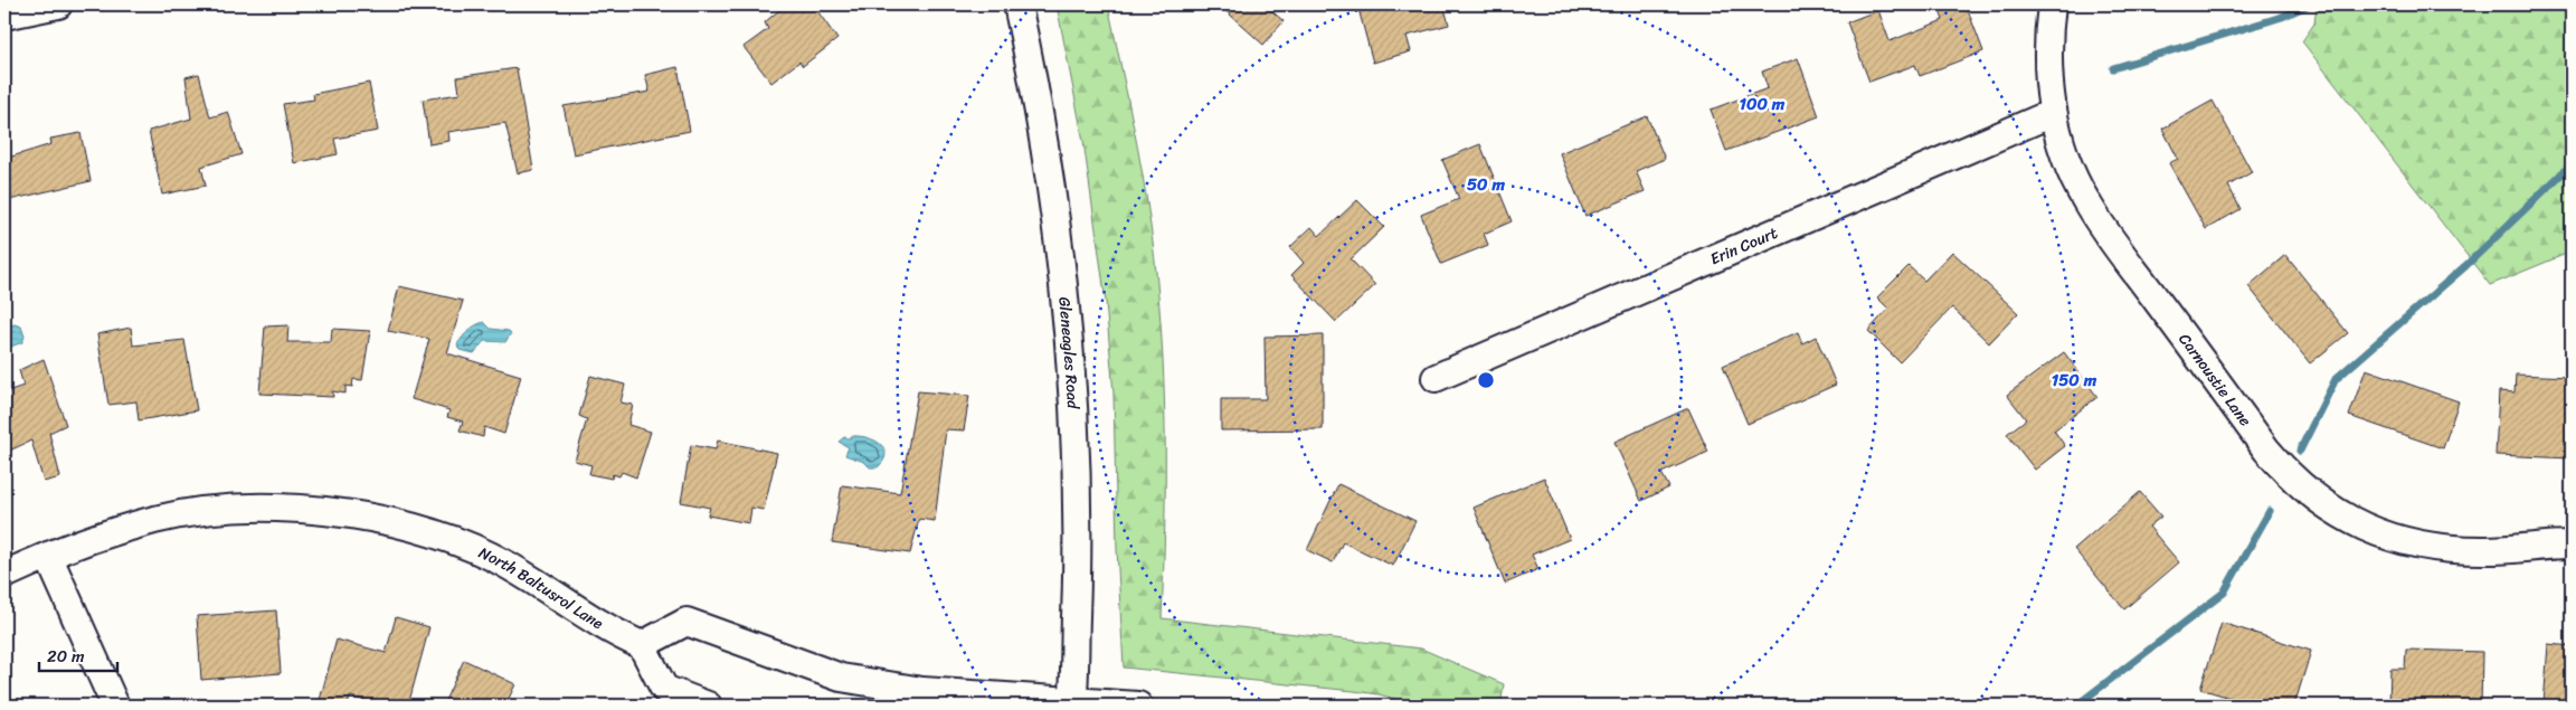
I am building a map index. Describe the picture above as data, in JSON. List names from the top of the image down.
{
  "streets": {
    "street": [
      "Erin Court",
      "Gleneagles Road",
      "Carnoustie Lane",
      "North Baltusrol Lane"
    ]
  },
  "crossings": [
    ["Erin Court", "Carnoustie Lane"]
  ],
  "scale_bar": "20 m",
  "rings": ["100 m", "50 m", "150 m"]
}
